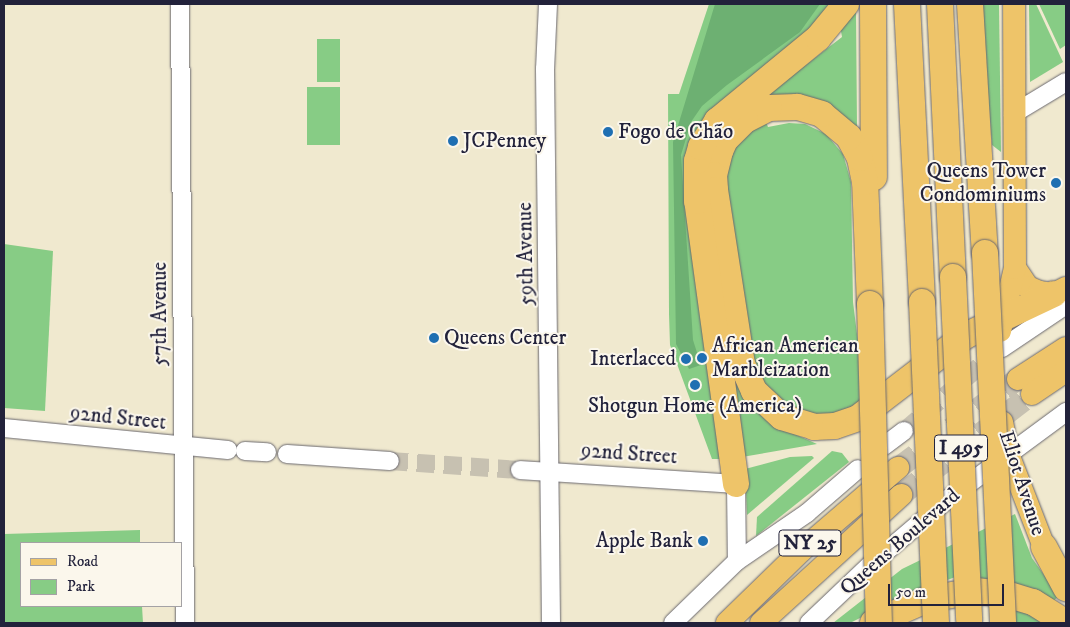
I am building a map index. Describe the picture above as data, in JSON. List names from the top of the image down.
{
  "streets": {
    "highway": ["I 495"],
    "main road": ["Eliot Avenue", "Queens Boulevard", "NY 25"],
    "street": ["59th Avenue", "57th Avenue", "92nd Street"]
  },
  "crossings": [
    ["59th Avenue", "92nd Street"],
    ["57th Avenue", "92nd Street"],
    ["Eliot Avenue", "Queens Boulevard"]
  ],
  "places": [
    "Fogo de Chão",
    "JCPenney",
    "Queens Tower Condominiums",
    "Queens Center",
    "African American Marbleization",
    "Interlaced",
    "Shotgun Home (America)",
    "Apple Bank"
  ],
  "legend": ["Road", "Park"],
  "scale_bar": "50 m"
}
